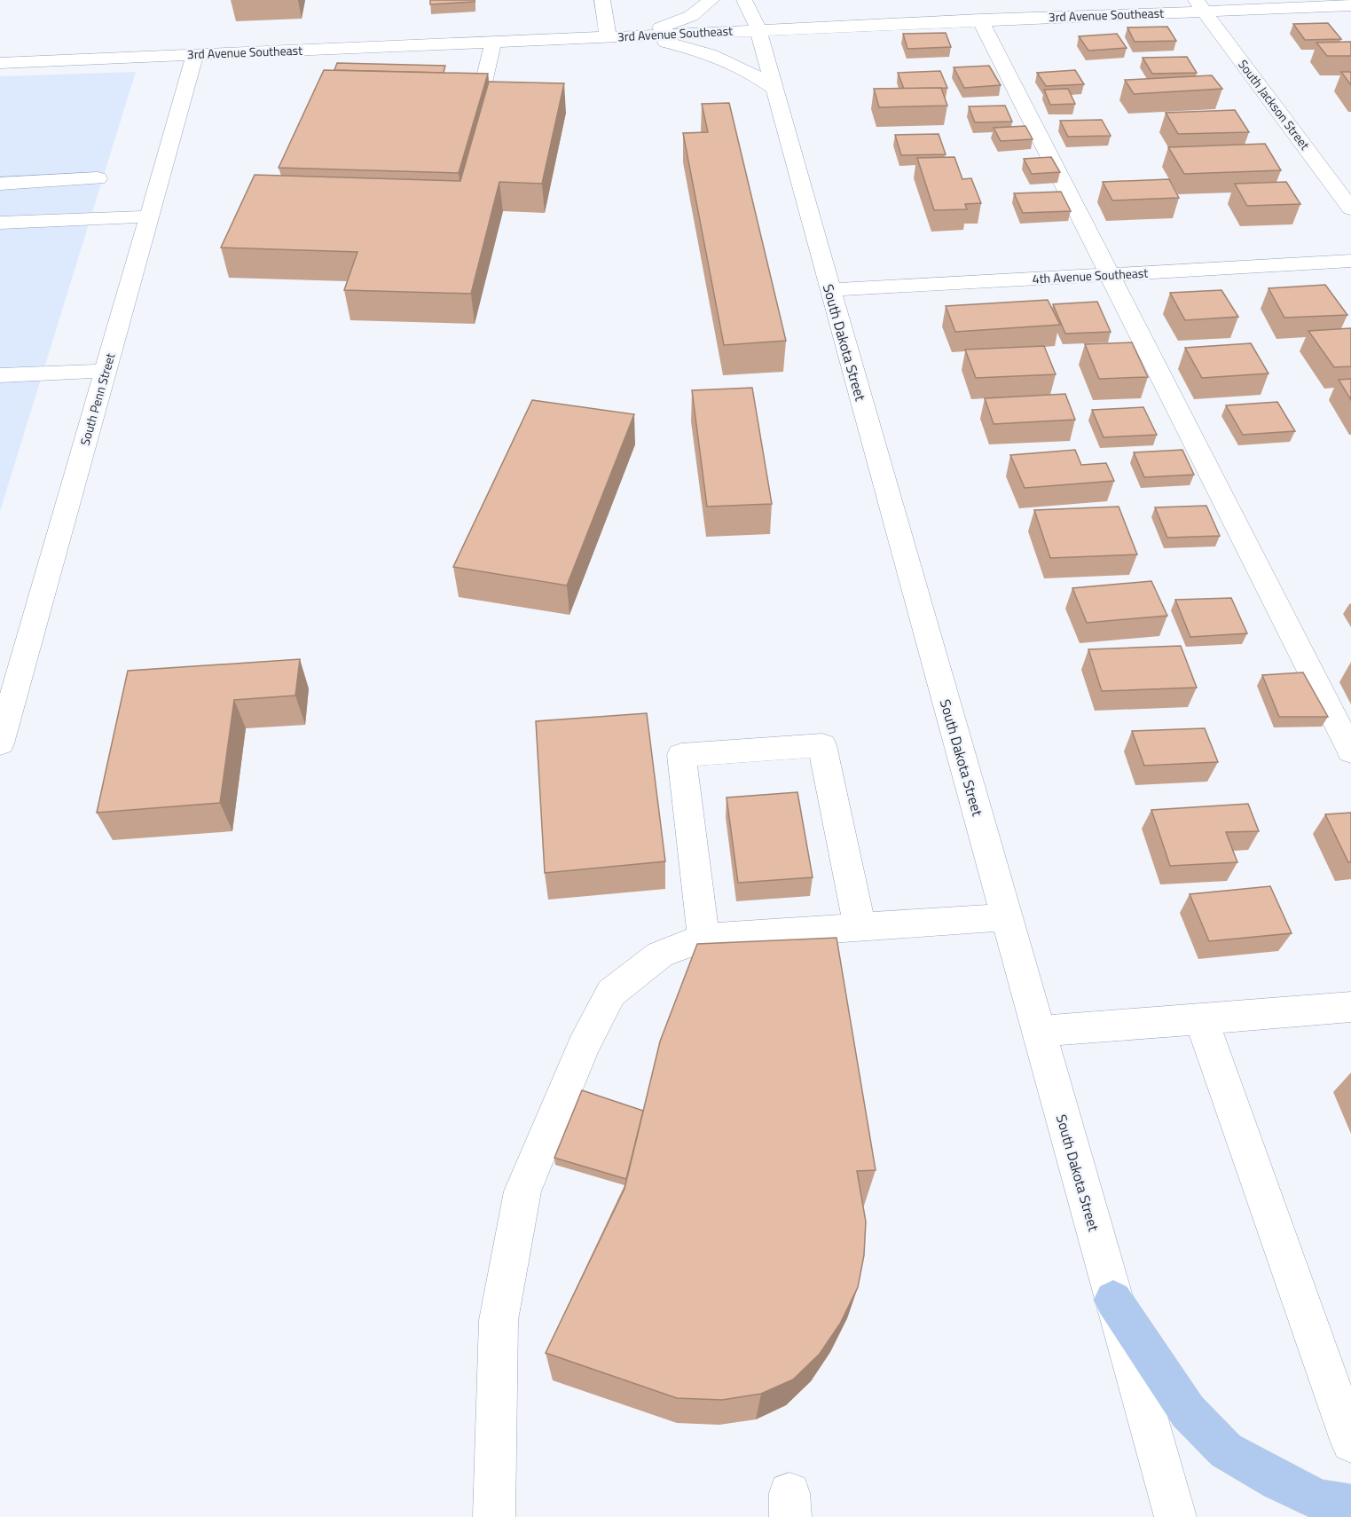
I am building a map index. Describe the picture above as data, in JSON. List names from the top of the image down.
{
  "streets": {
    "street": [
      "3rd Avenue Southeast",
      "South Jackson Street",
      "4th Avenue Southeast",
      "South Dakota Street",
      "South Penn Street"
    ]
  },
  "crossings": [
    ["3rd Avenue Southeast", "South Jackson Street"],
    ["3rd Avenue Southeast", "South Dakota Street"],
    ["3rd Avenue Southeast", "South Penn Street"],
    ["4th Avenue Southeast", "South Dakota Street"]
  ]
}
